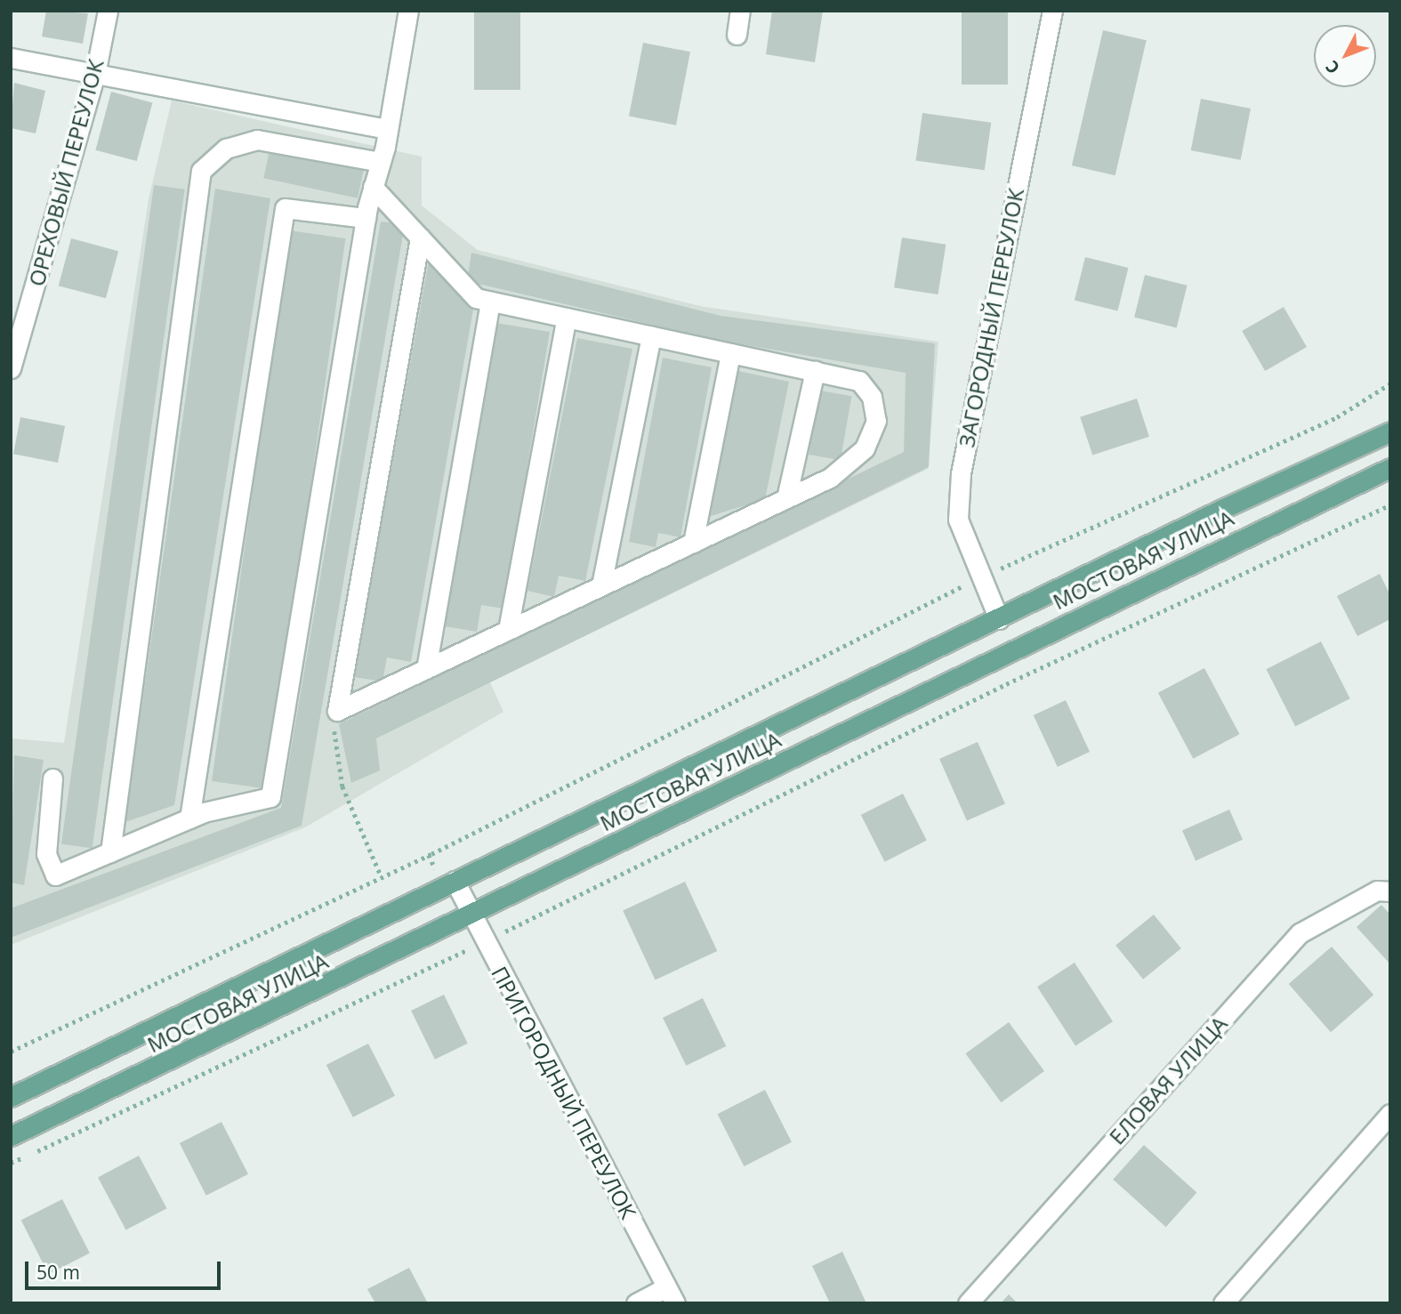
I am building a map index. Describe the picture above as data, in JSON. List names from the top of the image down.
{
  "streets": {
    "main road": ["МОСТОВАЯ УЛИЦА"],
    "street": [
      "ОРЕХОВЫЙ ПЕРЕУЛОК",
      "ЗАГОРОДНЫЙ ПЕРЕУЛОК",
      "ЕЛОВАЯ УЛИЦА",
      "ПРИГОРОДНЫЙ ПЕРЕУЛОК"
    ]
  },
  "crossings": [
    ["ЗАГОРОДНЫЙ ПЕРЕУЛОК", "МОСТОВАЯ УЛИЦА"],
    ["МОСТОВАЯ УЛИЦА", "ПРИГОРОДНЫЙ ПЕРЕУЛОК"]
  ],
  "scale_bar": "50 m",
  "north": "bottom left"
}
